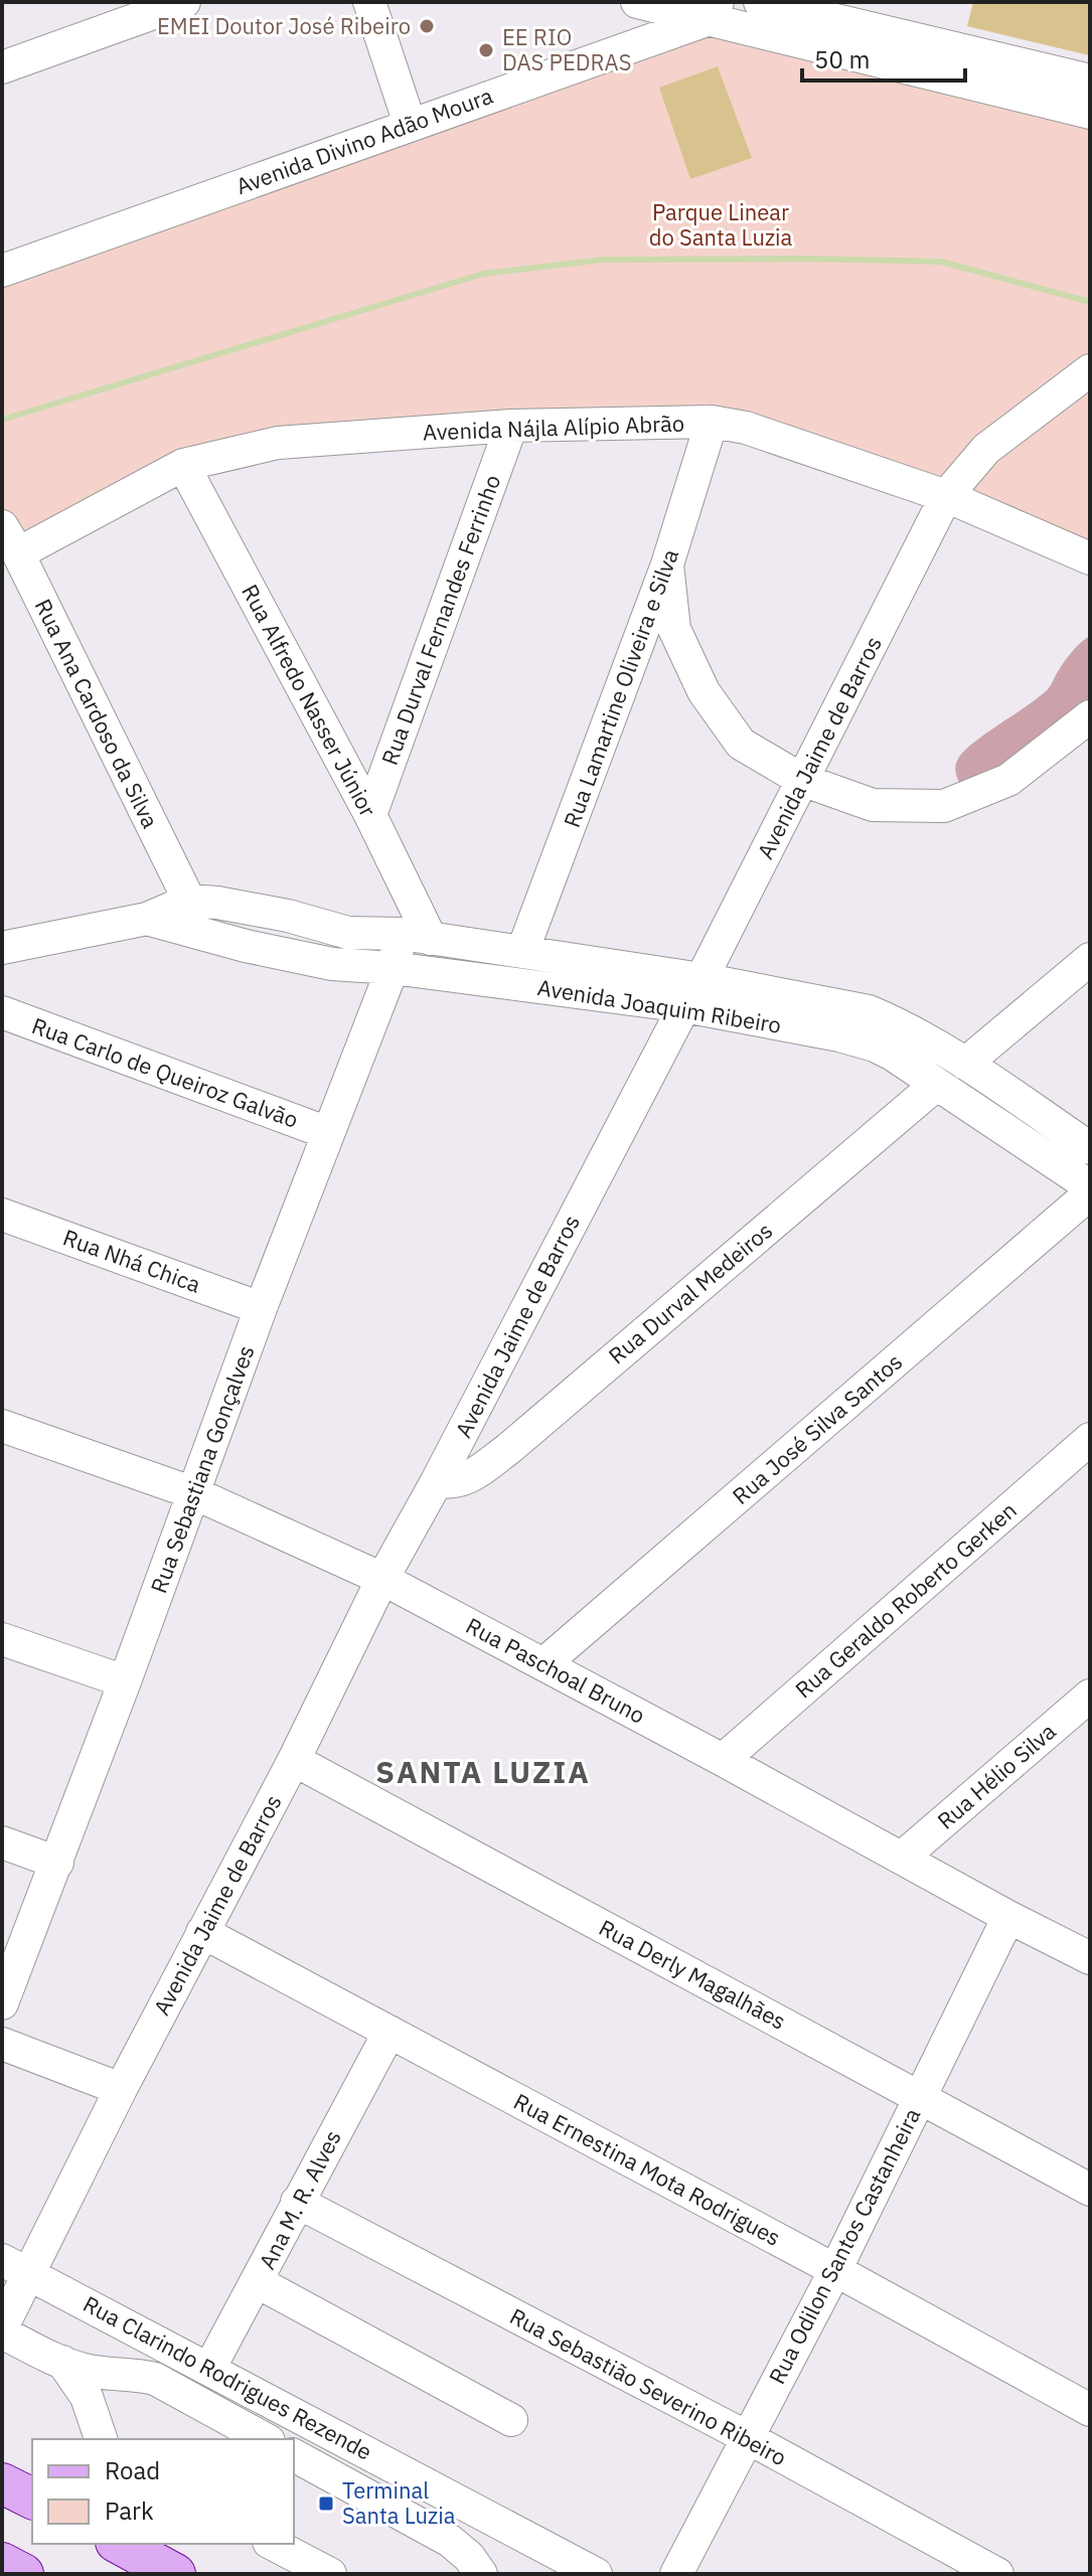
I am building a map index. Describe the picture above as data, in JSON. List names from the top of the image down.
{
  "streets": {
    "street": [
      "Avenida Divino Adão Moura",
      "Avenida Nájla Alípio Abrão",
      "Rua Durval Fernandes Ferrinho",
      "Rua Lamartine Oliveira e Silva",
      "Rua Alfredo Nasser Júnior",
      "Rua Ana Cardoso da Silva",
      "Avenida Jaime de Barros",
      "Avenida Joaquim Ribeiro",
      "Rua Carlo de Queiroz Galvão",
      "Rua Nhá Chica",
      "Rua Durval Medeiros",
      "Rua José Silva Santos",
      "Rua Sebastiana Gonçalves",
      "Rua Geraldo Roberto Gerken",
      "Rua Paschoal Bruno",
      "Rua Hélio Silva",
      "Rua Derly Magalhães",
      "Rua Ernestina Mota Rodrigues",
      "Ana M. R. Alves",
      "Rua Odilon Santos Castanheira",
      "Rua Clarindo Rodrigues Rezende",
      "Rua Sebastião Severino Ribeiro"
    ]
  },
  "crossings": [
    ["Avenida Nájla Alípio Abrão", "Rua Durval Fernandes Ferrinho"],
    ["Avenida Nájla Alípio Abrão", "Rua Lamartine Oliveira e Silva"],
    ["Avenida Nájla Alípio Abrão", "Rua Alfredo Nasser Júnior"],
    ["Avenida Nájla Alípio Abrão", "Rua Ana Cardoso da Silva"],
    ["Avenida Nájla Alípio Abrão", "Avenida Jaime de Barros"],
    ["Rua Durval Fernandes Ferrinho", "Rua Alfredo Nasser Júnior"],
    ["Rua Lamartine Oliveira e Silva", "Avenida Joaquim Ribeiro"],
    ["Rua Alfredo Nasser Júnior", "Avenida Joaquim Ribeiro"],
    ["Rua Alfredo Nasser Júnior", "Rua Sebastiana Gonçalves"],
    ["Rua Ana Cardoso da Silva", "Avenida Joaquim Ribeiro"],
    ["Avenida Jaime de Barros", "Avenida Joaquim Ribeiro"],
    ["Avenida Jaime de Barros", "Rua Durval Medeiros"],
    ["Avenida Jaime de Barros", "Rua Paschoal Bruno"],
    ["Avenida Jaime de Barros", "Rua Derly Magalhães"],
    ["Avenida Jaime de Barros", "Rua Ernestina Mota Rodrigues"],
    ["Avenida Jaime de Barros", "Rua Clarindo Rodrigues Rezende"],
    ["Avenida Joaquim Ribeiro", "Rua Durval Medeiros"],
    ["Avenida Joaquim Ribeiro", "Rua Sebastiana Gonçalves"],
    ["Rua Carlo de Queiroz Galvão", "Rua Sebastiana Gonçalves"],
    ["Rua Nhá Chica", "Rua Sebastiana Gonçalves"],
    ["Rua José Silva Santos", "Rua Paschoal Bruno"],
    ["Rua Sebastiana Gonçalves", "Rua Paschoal Bruno"],
    ["Rua Geraldo Roberto Gerken", "Rua Paschoal Bruno"],
    ["Rua Paschoal Bruno", "Rua Hélio Silva"],
    ["Rua Paschoal Bruno", "Rua Odilon Santos Castanheira"],
    ["Rua Derly Magalhães", "Rua Odilon Santos Castanheira"],
    ["Rua Ernestina Mota Rodrigues", "Ana M. R. Alves"],
    ["Rua Ernestina Mota Rodrigues", "Rua Odilon Santos Castanheira"],
    ["Ana M. R. Alves", "Rua Clarindo Rodrigues Rezende"],
    ["Ana M. R. Alves", "Rua Sebastião Severino Ribeiro"],
    ["Rua Odilon Santos Castanheira", "Rua Sebastião Severino Ribeiro"]
  ],
  "districts": ["SANTA LUZIA"],
  "parks": ["Parque Linear do Santa Luzia"],
  "places": {
    "other": ["EMEI Doutor José Ribeiro", "EE RIO DAS PEDRAS"],
    "transit": ["Terminal Santa Luzia"]
  },
  "legend": ["Road", "Park"],
  "scale_bar": "50 m"
}
